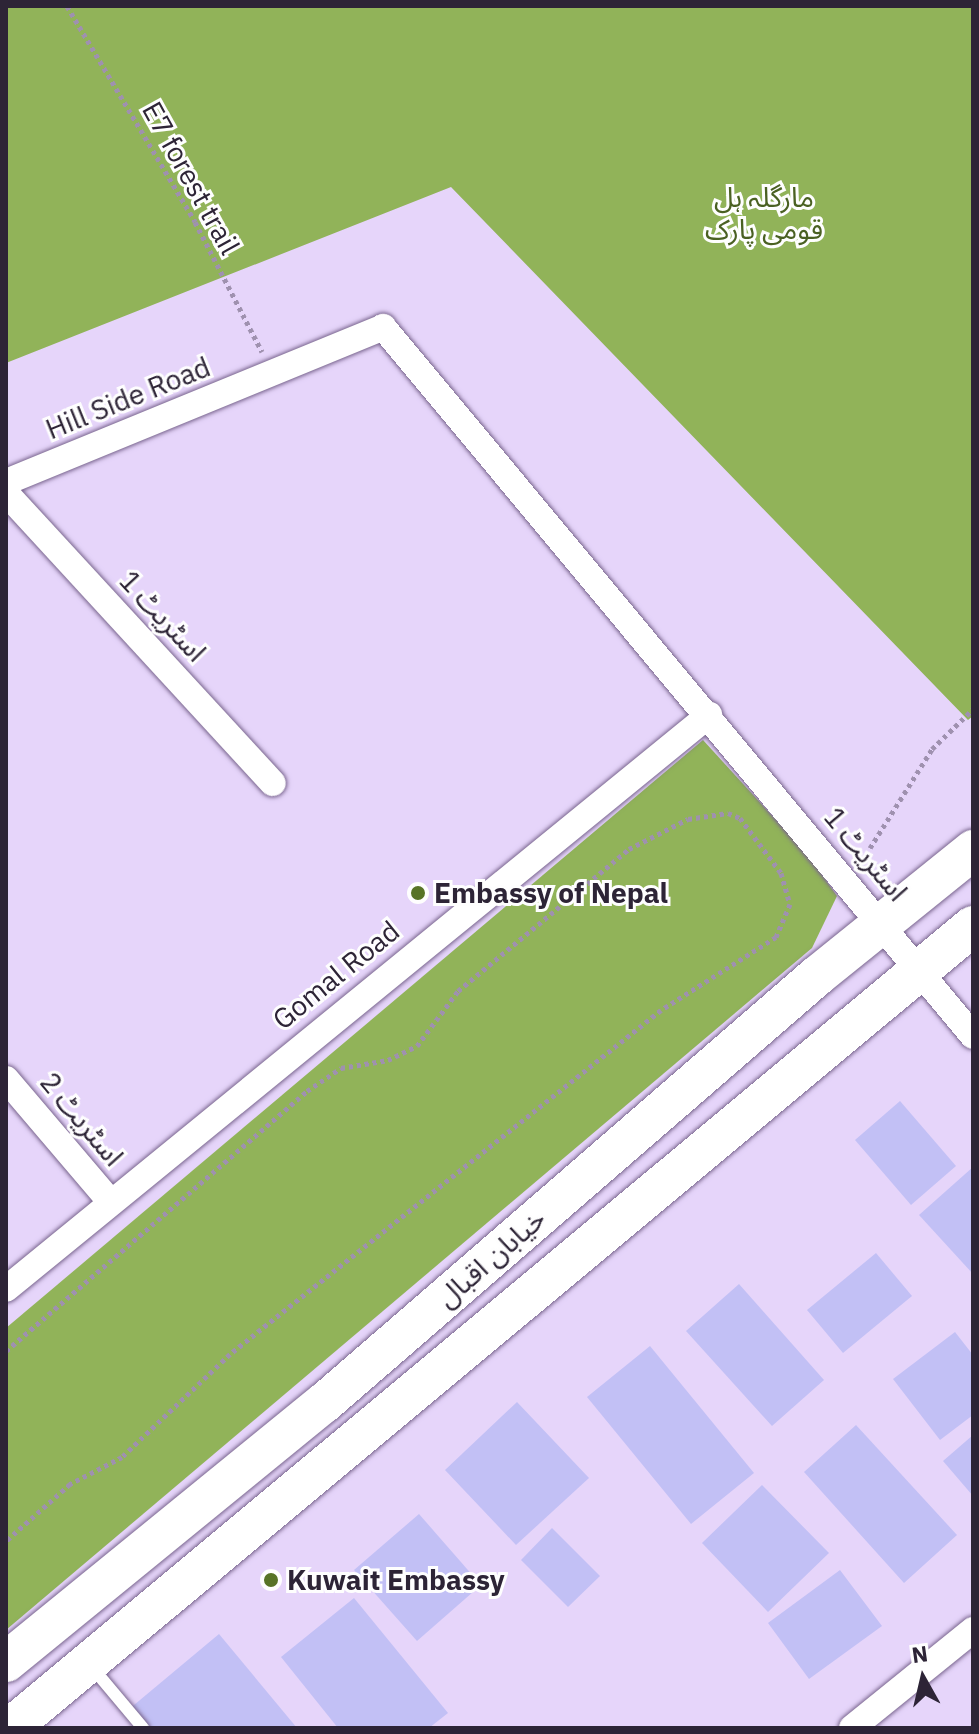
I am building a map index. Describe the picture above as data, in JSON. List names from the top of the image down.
{
  "streets": {
    "main road": ["خیابان اقبال"],
    "street": [
      "Hill Side Road",
      "اسٹریٹ 1",
      "Gomal Road",
      "اسٹریٹ 2"
    ],
    "path": ["E7 forest trail"]
  },
  "crossings": [
    ["E7 forest trail", "Hill Side Road"],
    ["Hill Side Road", "اسٹریٹ 1"],
    ["Hill Side Road", "Gomal Road"],
    ["اسٹریٹ 1", "Gomal Road"],
    ["اسٹریٹ 1", "خیابان اقبال"],
    ["Gomal Road", "اسٹریٹ 2"]
  ],
  "parks": ["مارگلہ ہل قومی پارک"],
  "places": ["Embassy of Nepal", "Kuwait Embassy"],
  "north": "top"
}
